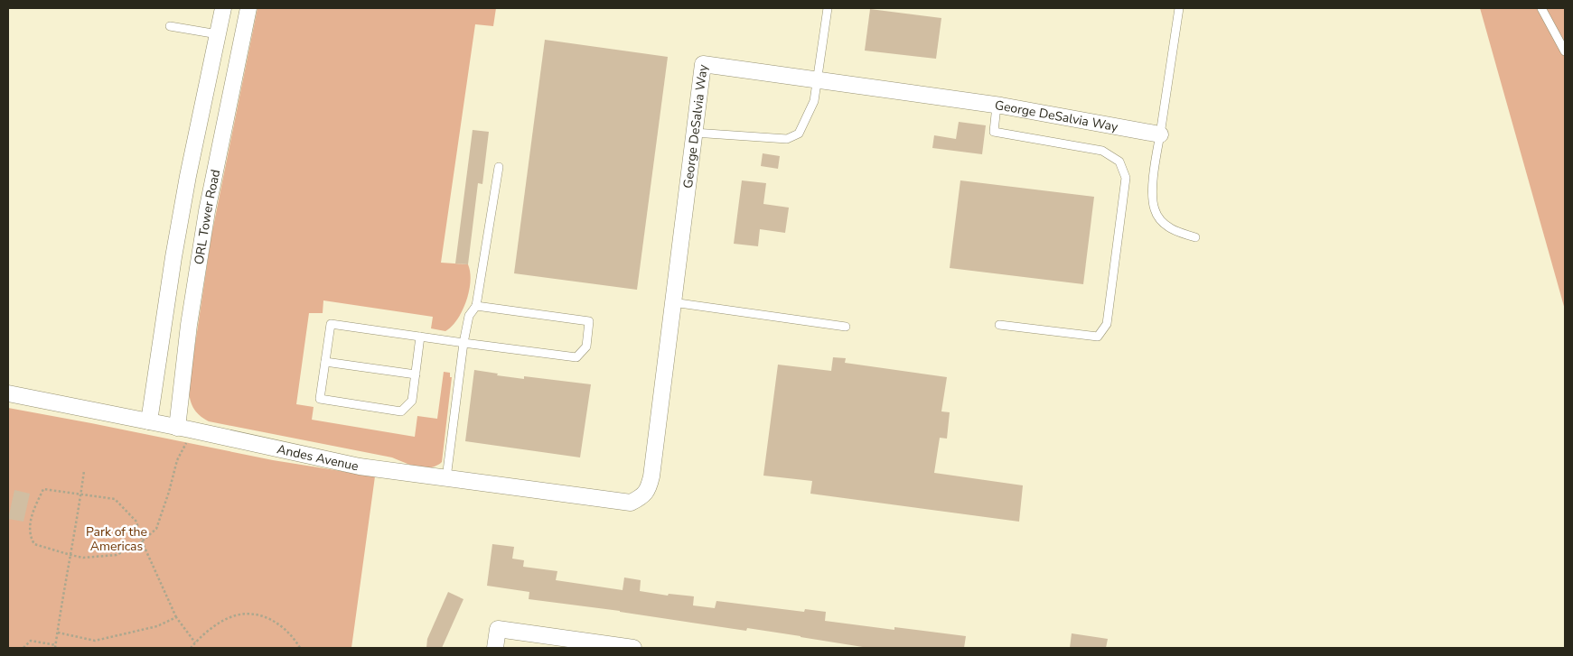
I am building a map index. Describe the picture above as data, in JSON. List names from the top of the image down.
{
  "streets": {
    "street": ["George DeSalvia Way", "ORL Tower Road", "Andes Avenue"]
  },
  "crossings": [
    ["George DeSalvia Way", "Andes Avenue"],
    ["ORL Tower Road", "Andes Avenue"]
  ],
  "parks": ["Park of the Americas"]
}
